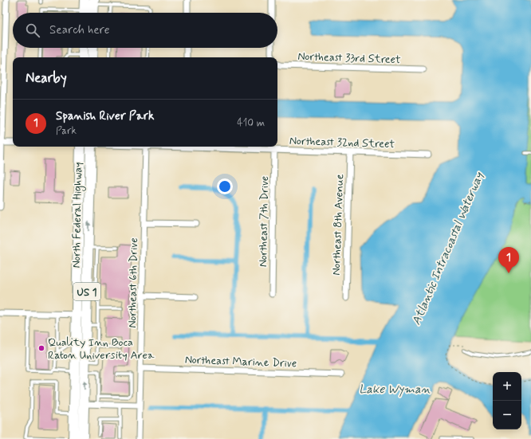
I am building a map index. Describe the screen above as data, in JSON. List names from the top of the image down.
{
  "streets": {
    "main road": ["North Federal Highway", "US 1"],
    "street": [
      "Northeast 33rd Street",
      "Northeast 32nd Street",
      "Northeast 7th Drive",
      "Northeast 8th Avenue",
      "Northeast 6th Drive",
      "Northeast Marine Drive"
    ]
  },
  "crossings": [
    ["Northeast 32nd Street", "Northeast 7th Drive"],
    ["Northeast 32nd Street", "Northeast 8th Avenue"],
    ["Northeast 6th Drive", "Northeast Marine Drive"]
  ],
  "water": ["Atlantic Intracoastal Waterway", "Lake Wyman"],
  "places": ["Quality Inn Boca Raton University Area"],
  "page": {
    "search": "Search here",
    "heading": "Nearby",
    "list": [
      {
        "mark": "1",
        "name": "Spanish River Park",
        "note": "Park",
        "value": "410 m"
      }
    ],
    "pins": "1",
    "map_buttons": ["+", "−"]
  }
}
